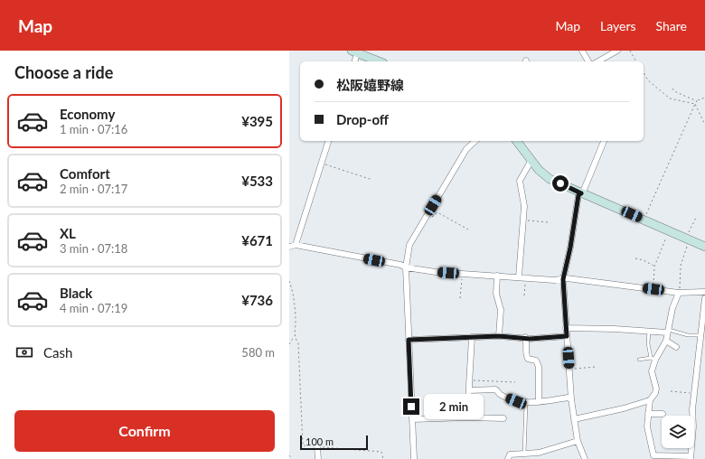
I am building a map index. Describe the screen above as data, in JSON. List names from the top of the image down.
{
  "scale_bar": "100 m",
  "page": {
    "header": "Map",
    "nav": ["Map", "Layers", "Share"],
    "heading": "Choose a ride",
    "banner": ["松阪嬉野線", "Drop-off"],
    "list": [
      {
        "name": "Economy",
        "note": "1 min · 07:16",
        "value": "¥395"
      },
      {
        "name": "Comfort",
        "note": "2 min · 07:17",
        "value": "¥533"
      },
      {
        "name": "XL",
        "note": "3 min · 07:18",
        "value": "¥671"
      },
      {
        "name": "Black",
        "note": "4 min · 07:19",
        "value": "¥736"
      }
    ],
    "pay": ["Cash", "580 m"],
    "bubble": "2 min",
    "buttons": "Confirm",
    "scale": "100 m"
  }
}
